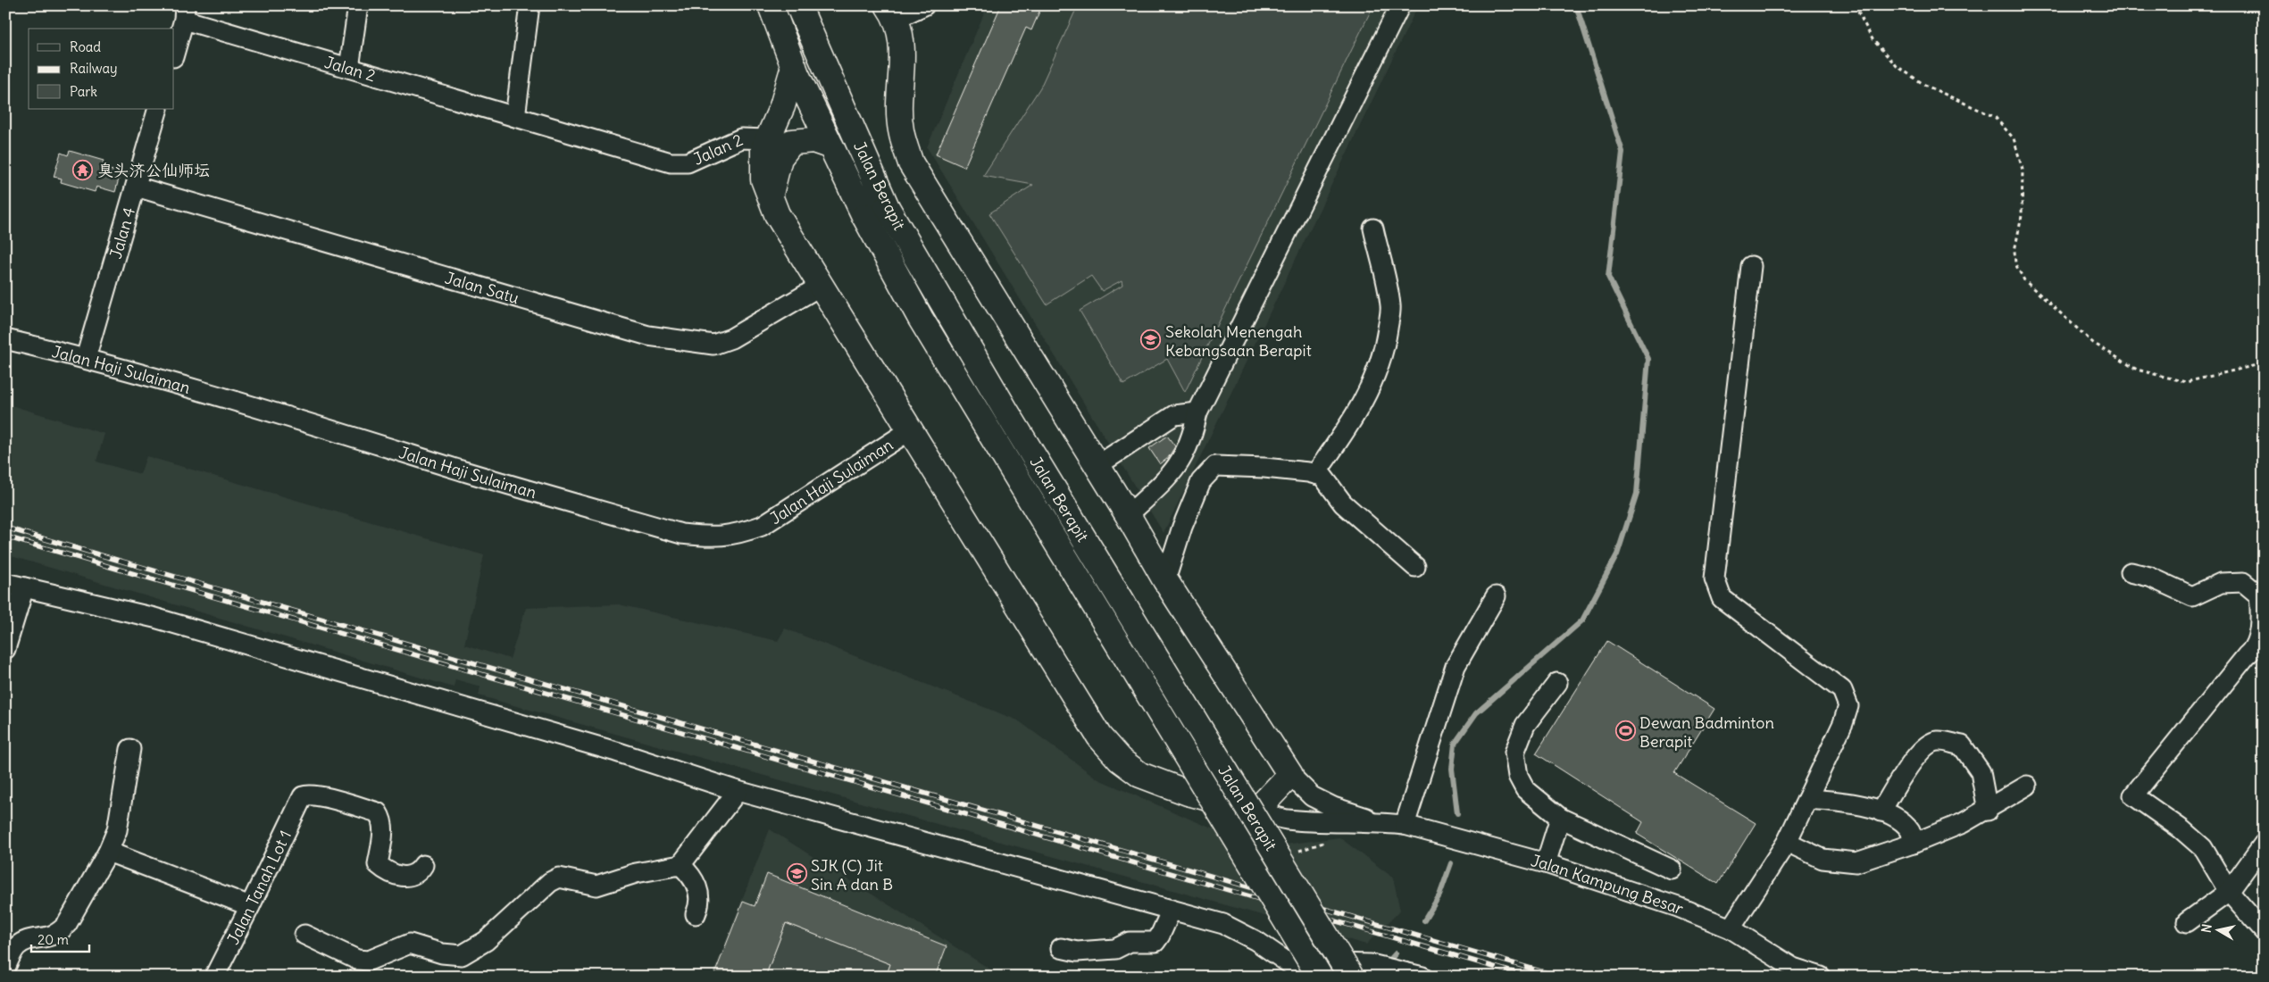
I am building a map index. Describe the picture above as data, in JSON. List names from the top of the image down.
{
  "streets": {
    "main road": ["Jalan Berapit"],
    "street": [
      "Jalan 2",
      "Jalan 4",
      "Jalan Satu",
      "Jalan Haji Sulaiman",
      "Jalan Kampung Besar",
      "Jalan Tanah Lot 1"
    ]
  },
  "crossings": [
    ["Jalan 4", "Jalan Satu"],
    ["Jalan 4", "Jalan Haji Sulaiman"]
  ],
  "places": {
    "temple": ["臭头济公仙师坛"],
    "school or university": ["Sekolah Menengah Kebangsaan Berapit", "SJK (C) Jit Sin A dan B"],
    "sports": ["Dewan Badminton Berapit"]
  },
  "legend": ["Road", "Railway", "Park"],
  "scale_bar": "20 m",
  "north": "left"
}
